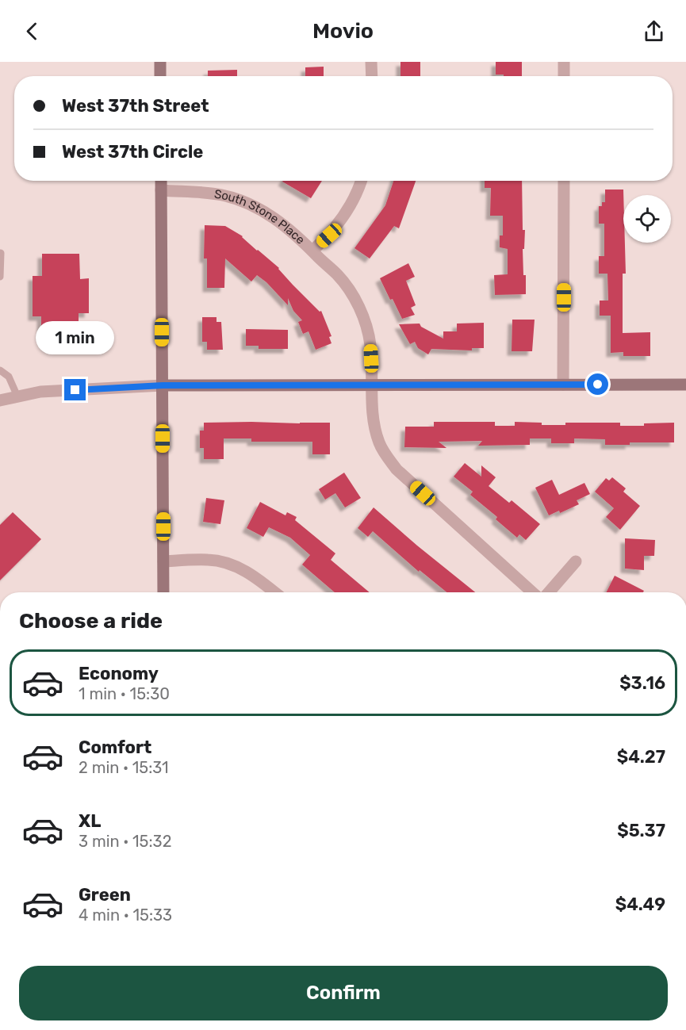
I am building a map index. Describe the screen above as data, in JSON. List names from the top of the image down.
{
  "streets": {
    "street": ["South Stone Place"]
  },
  "page": {
    "header": "Movio",
    "banner": ["West 37th Street", "West 37th Circle"],
    "bubble": "1 min",
    "heading": "Choose a ride",
    "list": [
      {
        "name": "Economy",
        "note": "1 min · 15:30",
        "value": "$3.16"
      },
      {
        "name": "Comfort",
        "note": "2 min · 15:31",
        "value": "$4.27"
      },
      {
        "name": "XL",
        "note": "3 min · 15:32",
        "value": "$5.37"
      },
      {
        "name": "Green",
        "note": "4 min · 15:33",
        "value": "$4.49"
      }
    ],
    "buttons": "Confirm"
  }
}
